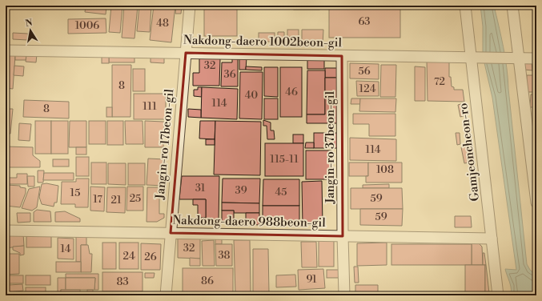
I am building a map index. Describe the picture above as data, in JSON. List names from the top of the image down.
{
  "streets": {
    "street": [
      "Nakdong-daero 1002beon-gil",
      "Jangin-ro 17beon-gil",
      "Jangin-ro 37beon-gil",
      "Gamjeoncheon-ro",
      "Nakdong-daero 988beon-gil"
    ]
  },
  "crossings": [
    ["Nakdong-daero 1002beon-gil", "Jangin-ro 17beon-gil"],
    ["Nakdong-daero 1002beon-gil", "Jangin-ro 37beon-gil"],
    ["Nakdong-daero 1002beon-gil", "Gamjeoncheon-ro"],
    ["Jangin-ro 17beon-gil", "Nakdong-daero 988beon-gil"],
    ["Jangin-ro 37beon-gil", "Nakdong-daero 988beon-gil"],
    ["Gamjeoncheon-ro", "Nakdong-daero 988beon-gil"]
  ],
  "house_numbers": [
    "63",
    "48",
    "1006",
    "32",
    "56",
    "36",
    "72",
    "8",
    "124",
    "46",
    "40",
    "114",
    "111",
    "8",
    "114",
    "115-11",
    "108",
    "31",
    "39",
    "45",
    "15",
    "25",
    "59",
    "17",
    "21",
    "59",
    "32",
    "14",
    "38",
    "24",
    "26",
    "91",
    "86",
    "83"
  ],
  "north": "top"
}
